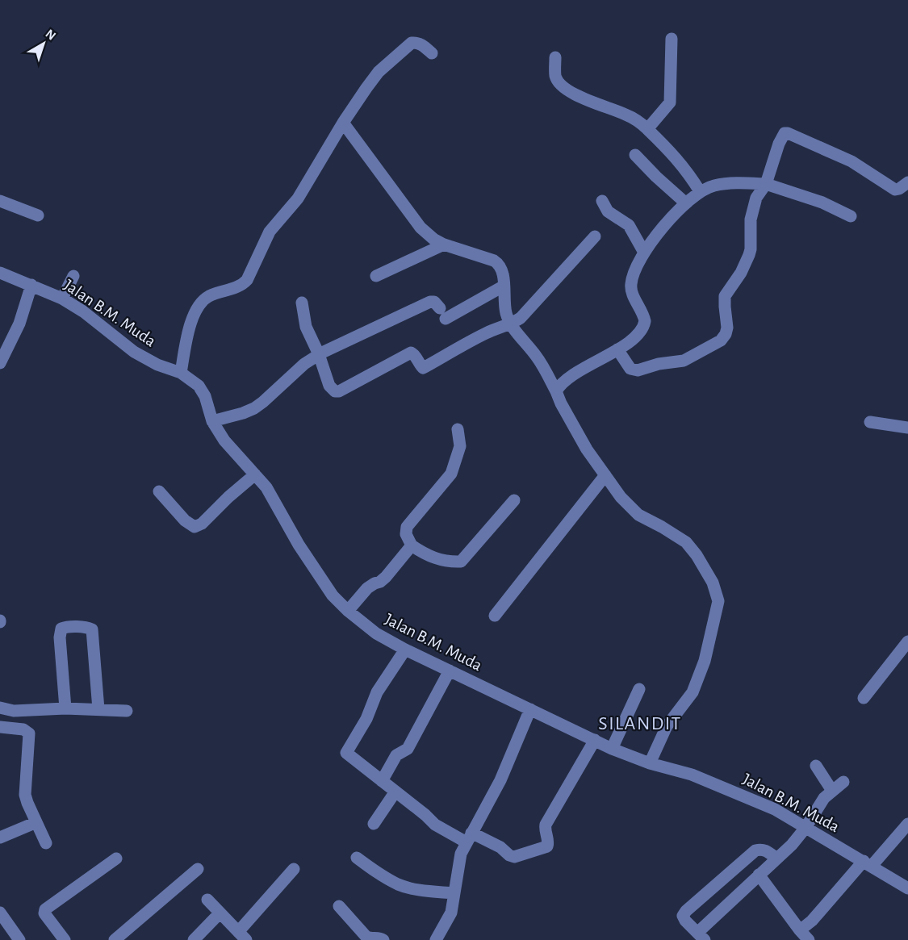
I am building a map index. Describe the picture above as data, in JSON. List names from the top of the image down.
{
  "streets": {
    "street": ["Jalan B.M. Muda"]
  },
  "districts": ["SILANDIT"],
  "north": "top right"
}
